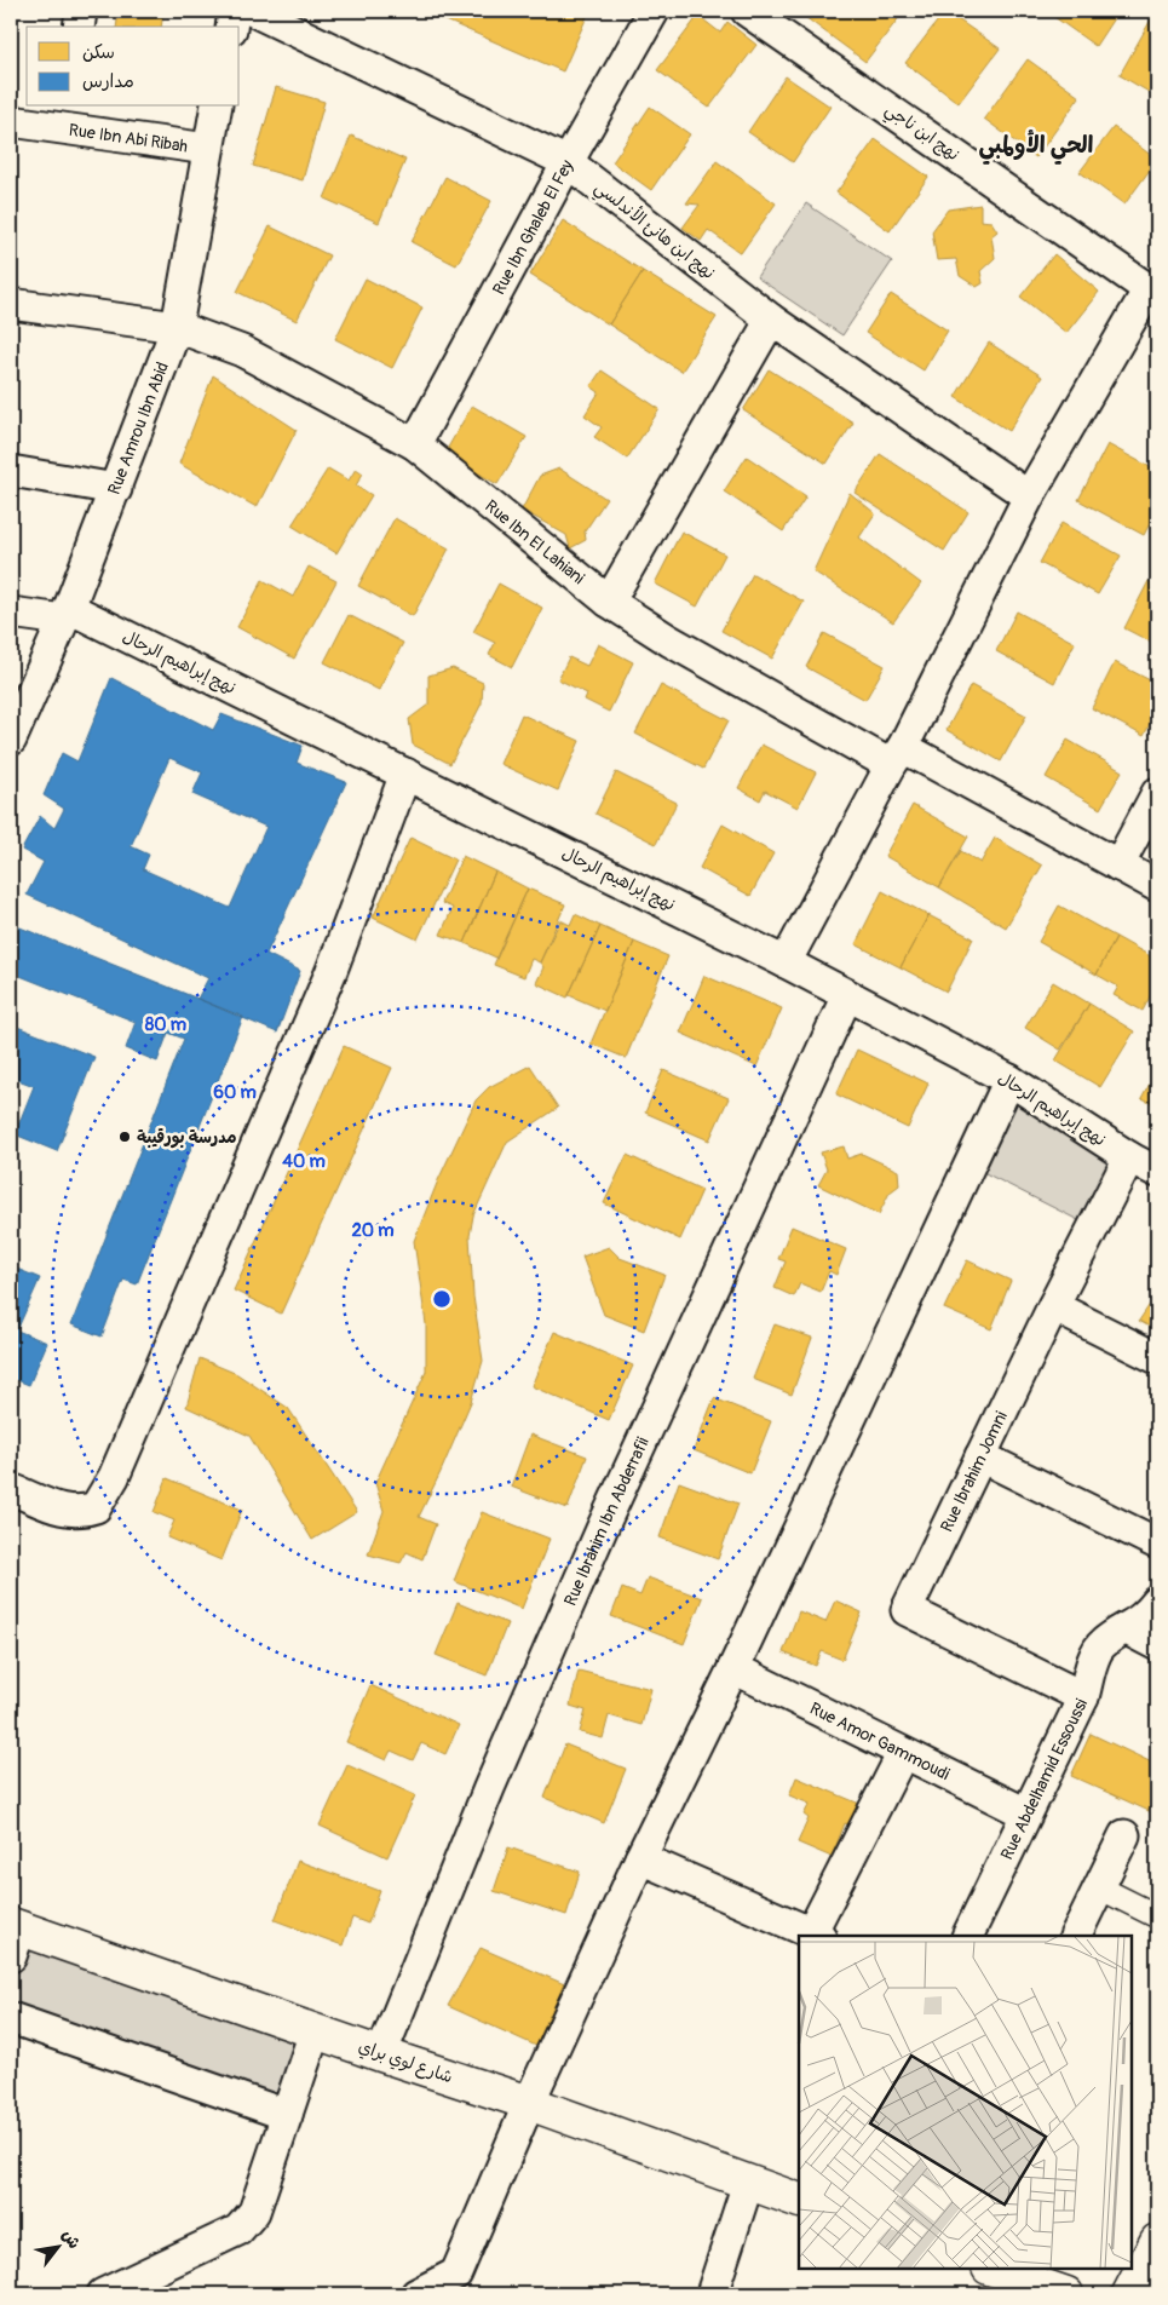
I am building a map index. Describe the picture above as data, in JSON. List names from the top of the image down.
{
  "streets": {
    "street": [
      "نهج ابن ناجي",
      "Rue Ibn Abi Ribah",
      "Rue Ibn Ghaleb El Fey",
      "نهج ابن هانئ الأندلسي",
      "Rue Amrou Ibn Abid",
      "Rue Ibn El Lahiani",
      "نهج إبراهيم الرحال",
      "Rue Ibrahim Jomni",
      "Rue Ibrahim Ibn Abderrafii",
      "Rue Amor Gammoudi",
      "Rue Abdelhamid Essoussi",
      "شارع لوي براي"
    ]
  },
  "crossings": [
    ["Rue Ibn Abi Ribah", "Rue Amrou Ibn Abid"],
    ["Rue Ibn Ghaleb El Fey", "نهج ابن هانئ الأندلسي"],
    ["Rue Ibn Ghaleb El Fey", "Rue Ibn El Lahiani"],
    ["Rue Amrou Ibn Abid", "Rue Ibn El Lahiani"],
    ["Rue Amrou Ibn Abid", "نهج إبراهيم الرحال"],
    ["نهج إبراهيم الرحال", "Rue Ibrahim Jomni"],
    ["نهج إبراهيم الرحال", "Rue Ibrahim Ibn Abderrafii"],
    ["Rue Ibrahim Jomni", "Rue Abdelhamid Essoussi"],
    ["Rue Ibrahim Ibn Abderrafii", "شارع لوي براي"],
    ["Rue Amor Gammoudi", "Rue Abdelhamid Essoussi"]
  ],
  "districts": ["الحي الأولمبي"],
  "places": ["مدرسة بورقيبة"],
  "legend": ["سكن", "مدارس"],
  "north": "top right",
  "rings": [
    "80 m",
    "60 m",
    "40 m",
    "20 m"
  ]
}
